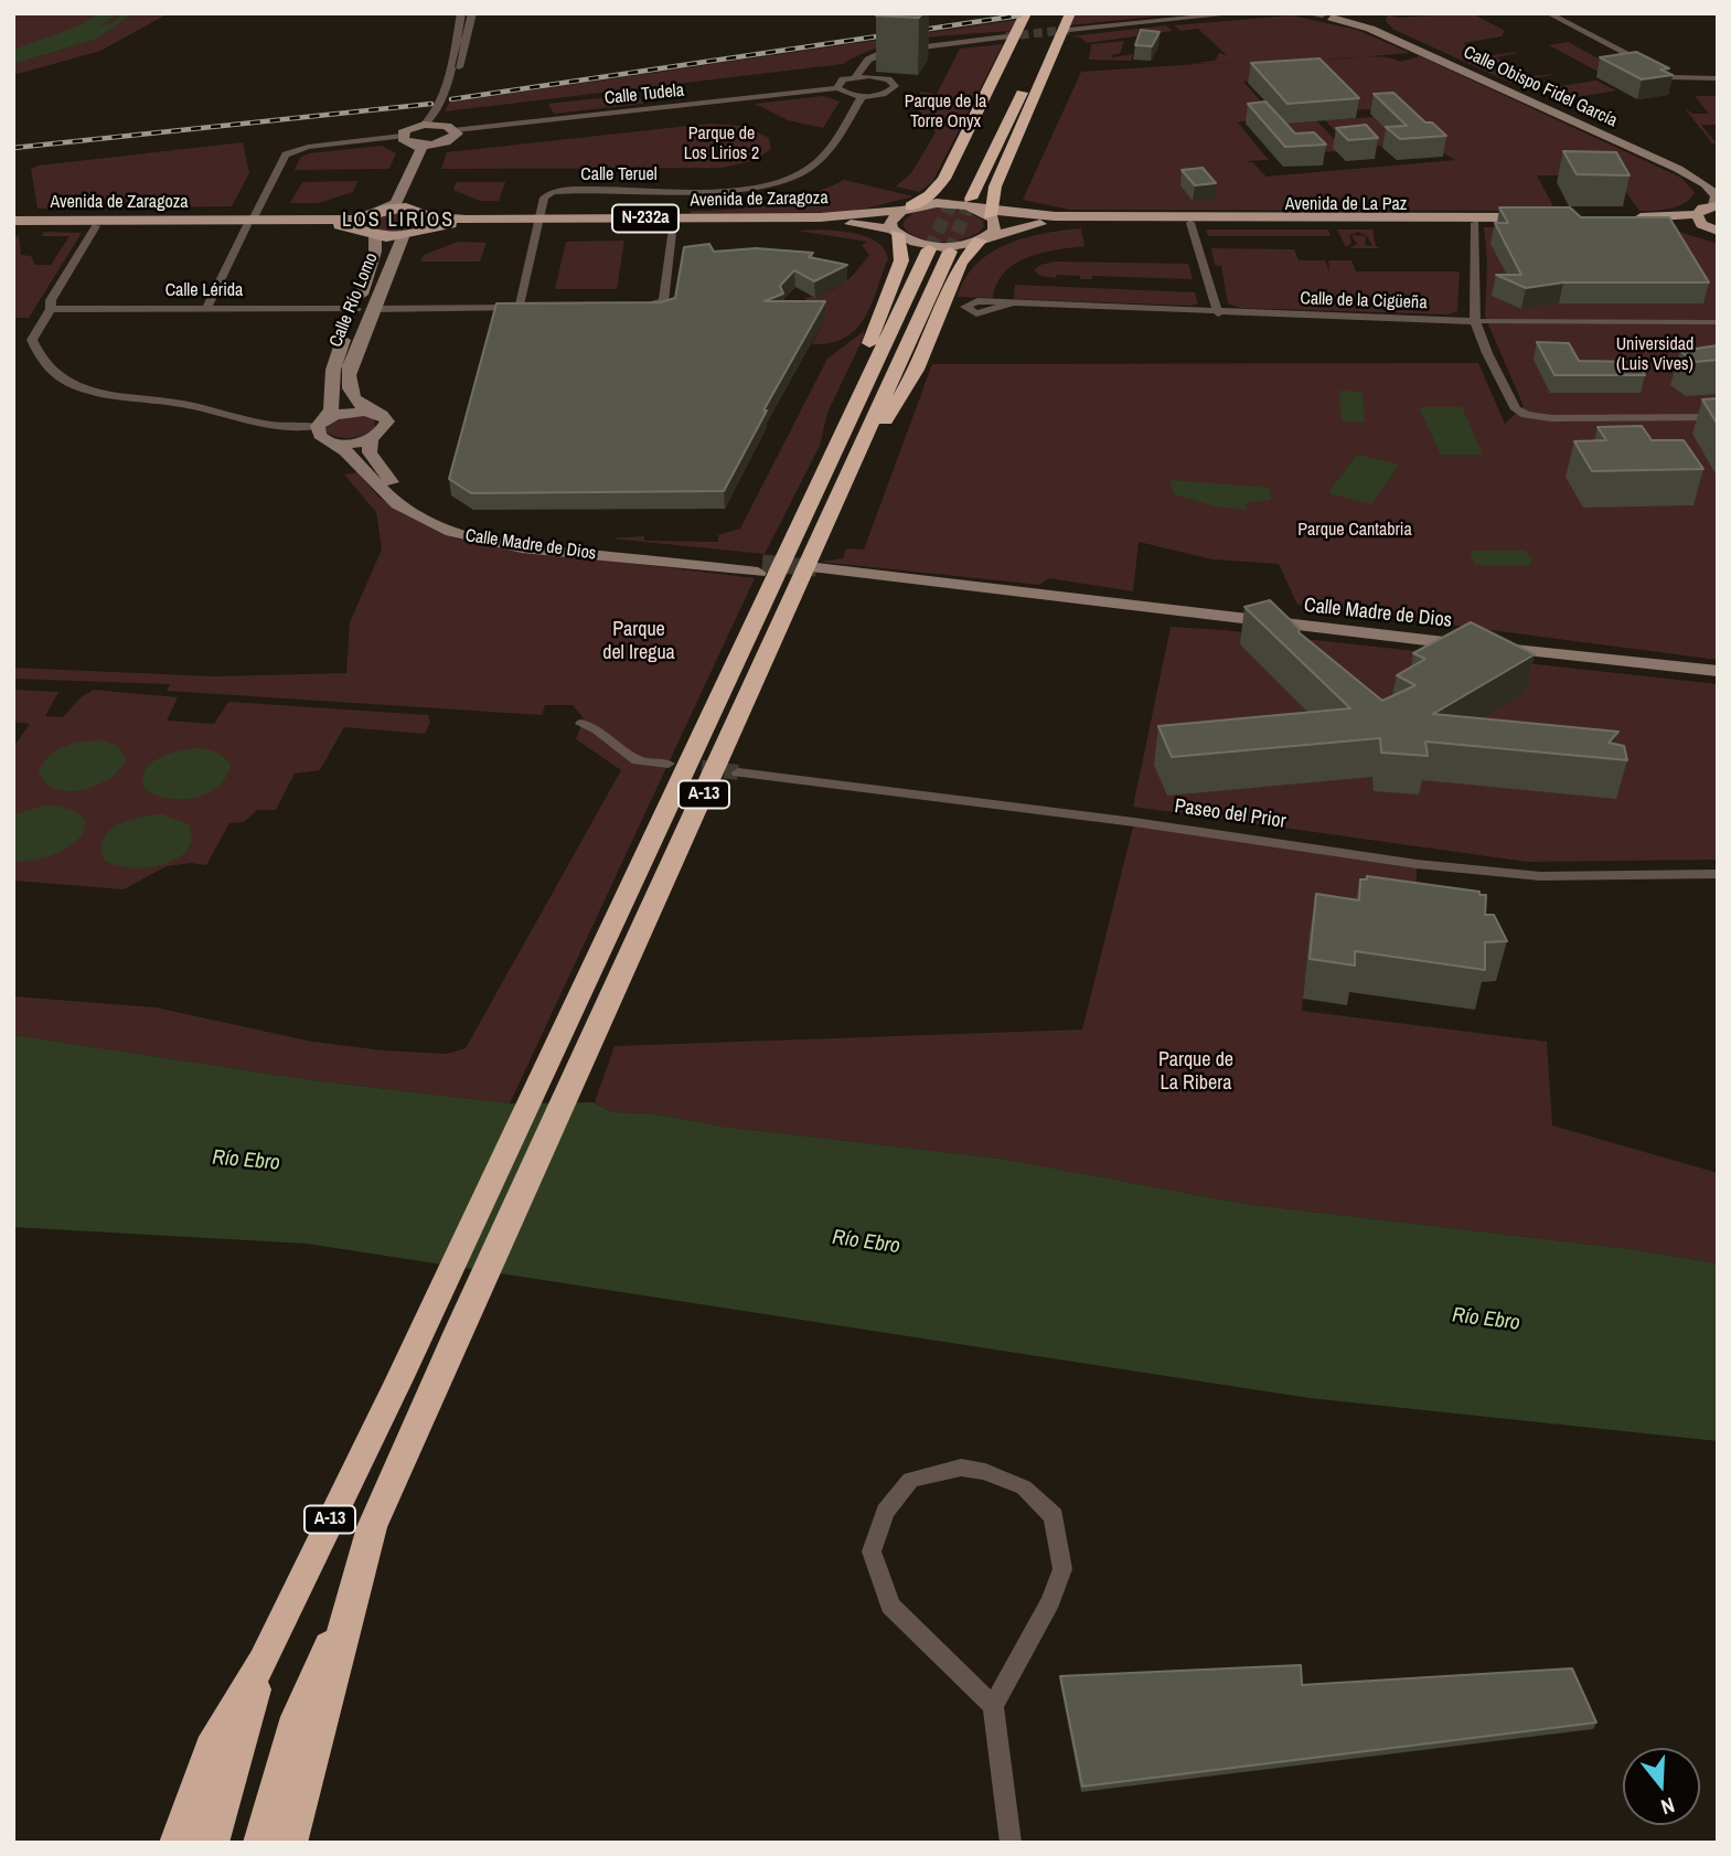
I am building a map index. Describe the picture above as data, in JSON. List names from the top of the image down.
{
  "streets": {
    "highway": ["A-13"],
    "main road": [
      "Calle Obispo Fidel García",
      "Avenida de Zaragoza",
      "Avenida de La Paz",
      "N-232a",
      "Calle Río Lomo",
      "Calle Madre de Dios"
    ],
    "street": [
      "Calle Tudela",
      "Calle Teruel",
      "Calle Lérida",
      "Calle de la Cigüeña",
      "Paseo del Prior"
    ]
  },
  "crossings": [
    ["Calle Teruel", "Avenida de Zaragoza"],
    ["Calle Teruel", "Calle Lérida"],
    ["Avenida de Zaragoza", "N-232a"],
    ["Avenida de Zaragoza", "Calle Lérida"],
    ["Avenida de La Paz", "N-232a"],
    ["N-232a", "Calle Río Lomo"],
    ["Calle Lérida", "Calle Río Lomo"],
    ["Calle Río Lomo", "Calle Madre de Dios"],
    ["Calle Madre de Dios", "A-13"]
  ],
  "districts": ["LOS LIRIOS"],
  "water": ["Río Ebro"],
  "parks": [
    "Parque de la Torre Onyx",
    "Parque de Los Lirios 2",
    "Universidad (Luis Vives)",
    "Parque Cantabria",
    "Parque del Iregua",
    "Parque de La Ribera"
  ],
  "north": "bottom"
}
